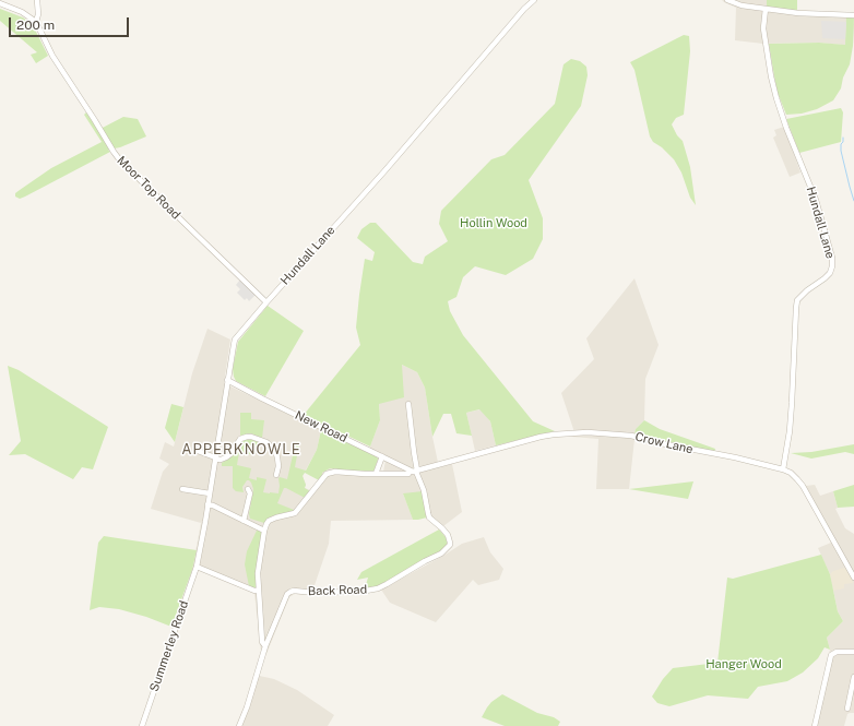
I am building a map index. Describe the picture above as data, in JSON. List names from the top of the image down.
{
  "streets": {
    "street": [
      "Moor Top Road",
      "Hundall Lane",
      "New Road",
      "Crow Lane",
      "Back Road",
      "Summerley Road"
    ]
  },
  "crossings": [
    ["Moor Top Road", "Hundall Lane"],
    ["Hundall Lane", "New Road"],
    ["Hundall Lane", "Crow Lane"],
    ["Hundall Lane", "Summerley Road"],
    ["New Road", "Crow Lane"],
    ["New Road", "Back Road"],
    ["Crow Lane", "Back Road"]
  ],
  "districts": ["APPERKNOWLE"],
  "parks": ["Hollin Wood", "Hanger Wood"],
  "scale_bar": "200 m"
}
